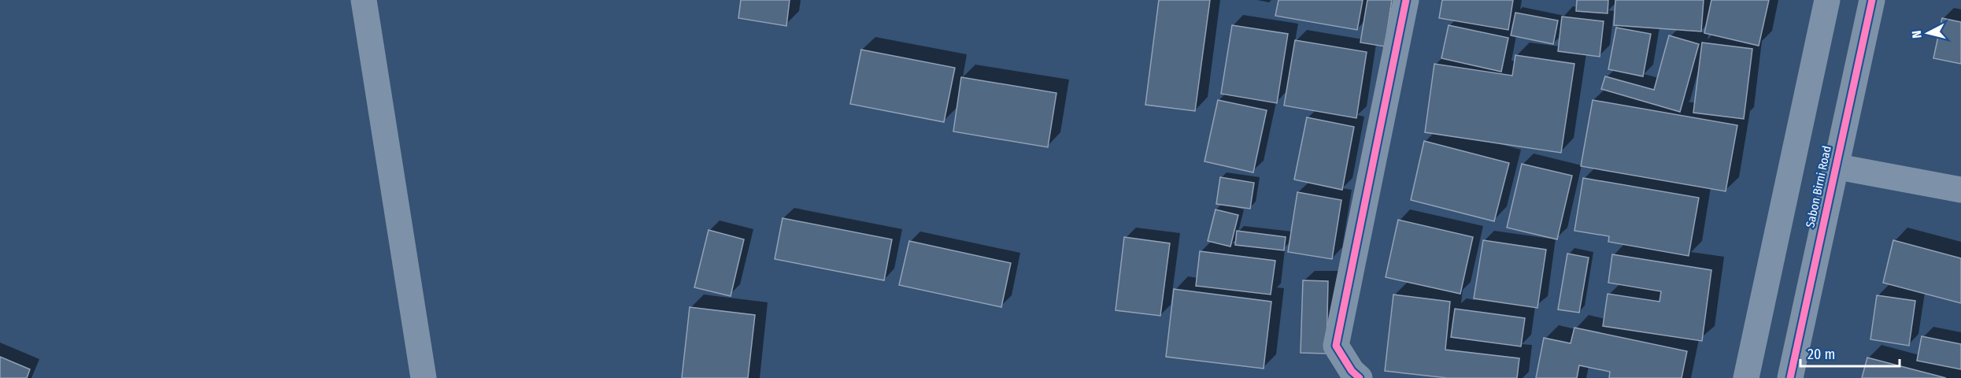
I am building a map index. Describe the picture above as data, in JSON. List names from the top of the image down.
{
  "streets": {
    "street": ["Sabon Birni Road"]
  },
  "scale_bar": "20 m",
  "north": "left"
}
